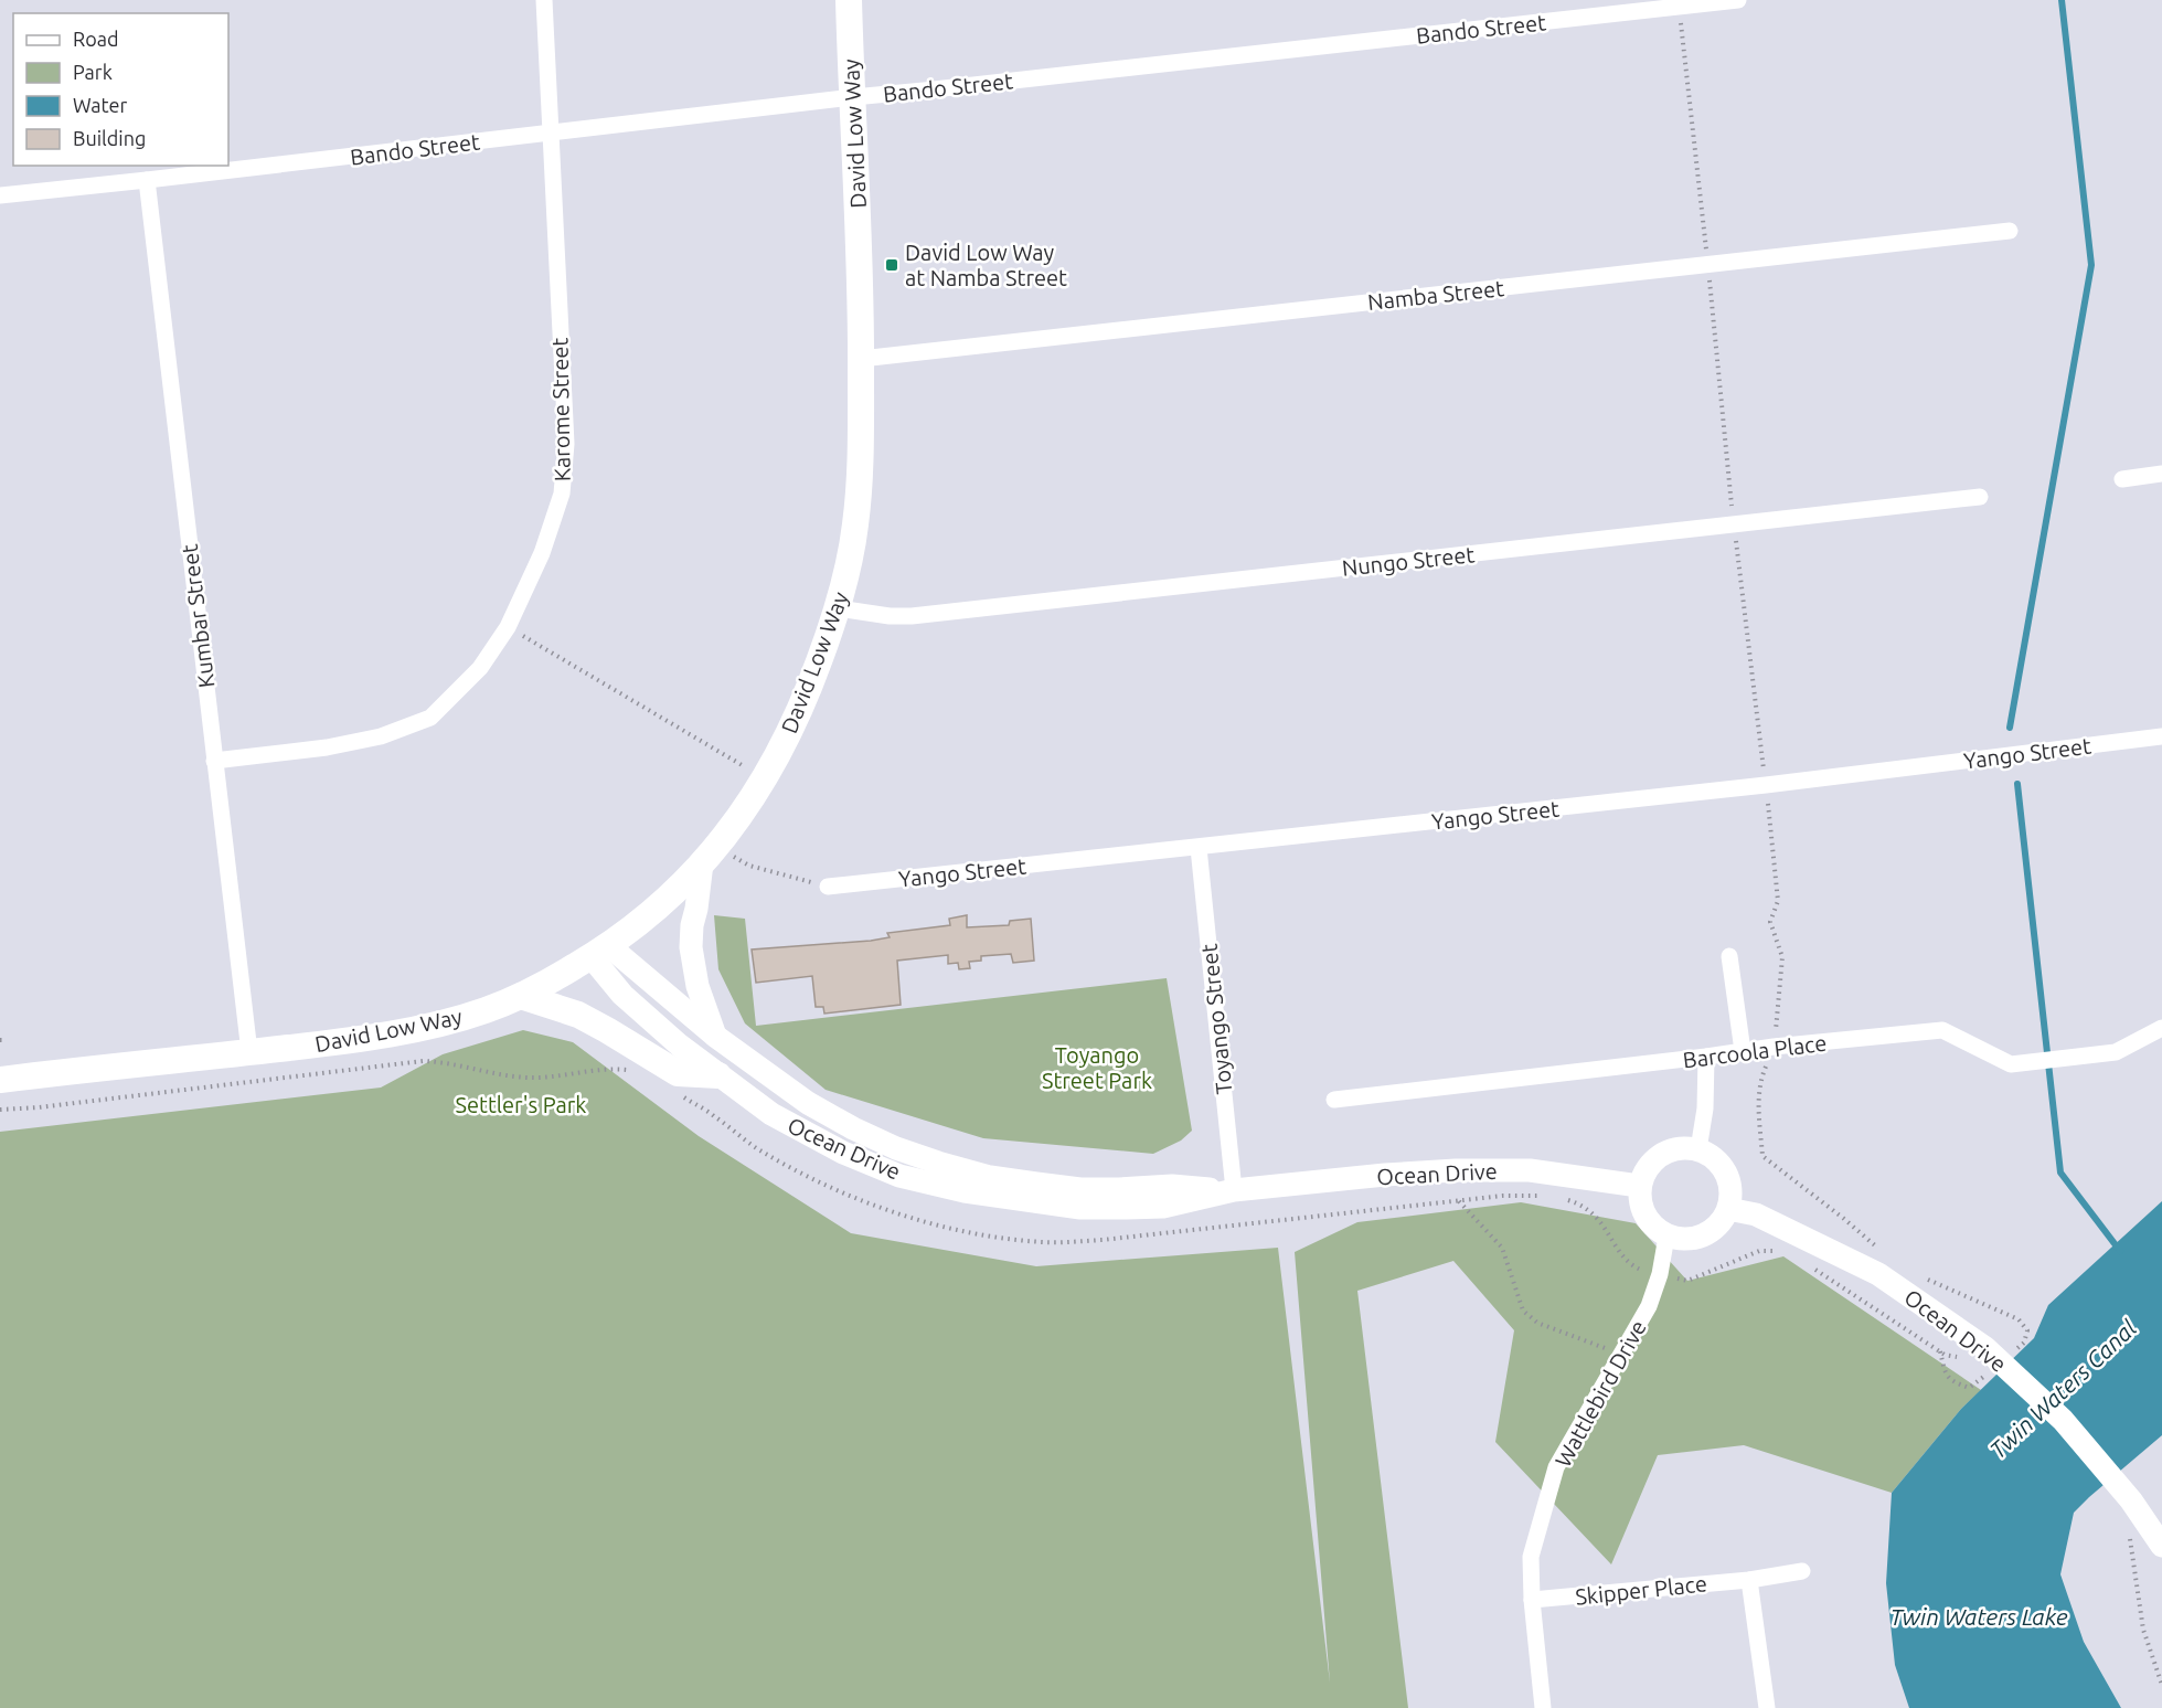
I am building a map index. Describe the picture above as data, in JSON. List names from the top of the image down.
{
  "streets": {
    "main road": ["David Low Way"],
    "street": [
      "Bando Street",
      "Namba Street",
      "Karome Street",
      "Nungo Street",
      "Kumbar Street",
      "Yango Street",
      "Toyango Street",
      "Barcoola Place",
      "Ocean Drive",
      "Wattlebird Drive",
      "Skipper Place"
    ]
  },
  "crossings": [
    ["Bando Street", "David Low Way"],
    ["Bando Street", "Karome Street"],
    ["Bando Street", "Kumbar Street"],
    ["David Low Way", "Namba Street"],
    ["David Low Way", "Nungo Street"],
    ["David Low Way", "Kumbar Street"],
    ["David Low Way", "Ocean Drive"],
    ["Karome Street", "Kumbar Street"],
    ["Yango Street", "Toyango Street"],
    ["Toyango Street", "Ocean Drive"],
    ["Ocean Drive", "Wattlebird Drive"],
    ["Wattlebird Drive", "Skipper Place"]
  ],
  "water": ["Twin Waters Canal", "Twin Waters Lake"],
  "parks": ["Toyango Street Park", "Settler's Park"],
  "places": {
    "transit": ["David Low Way at Namba Street"]
  },
  "legend": [
    "Road",
    "Park",
    "Water",
    "Building"
  ]
}
